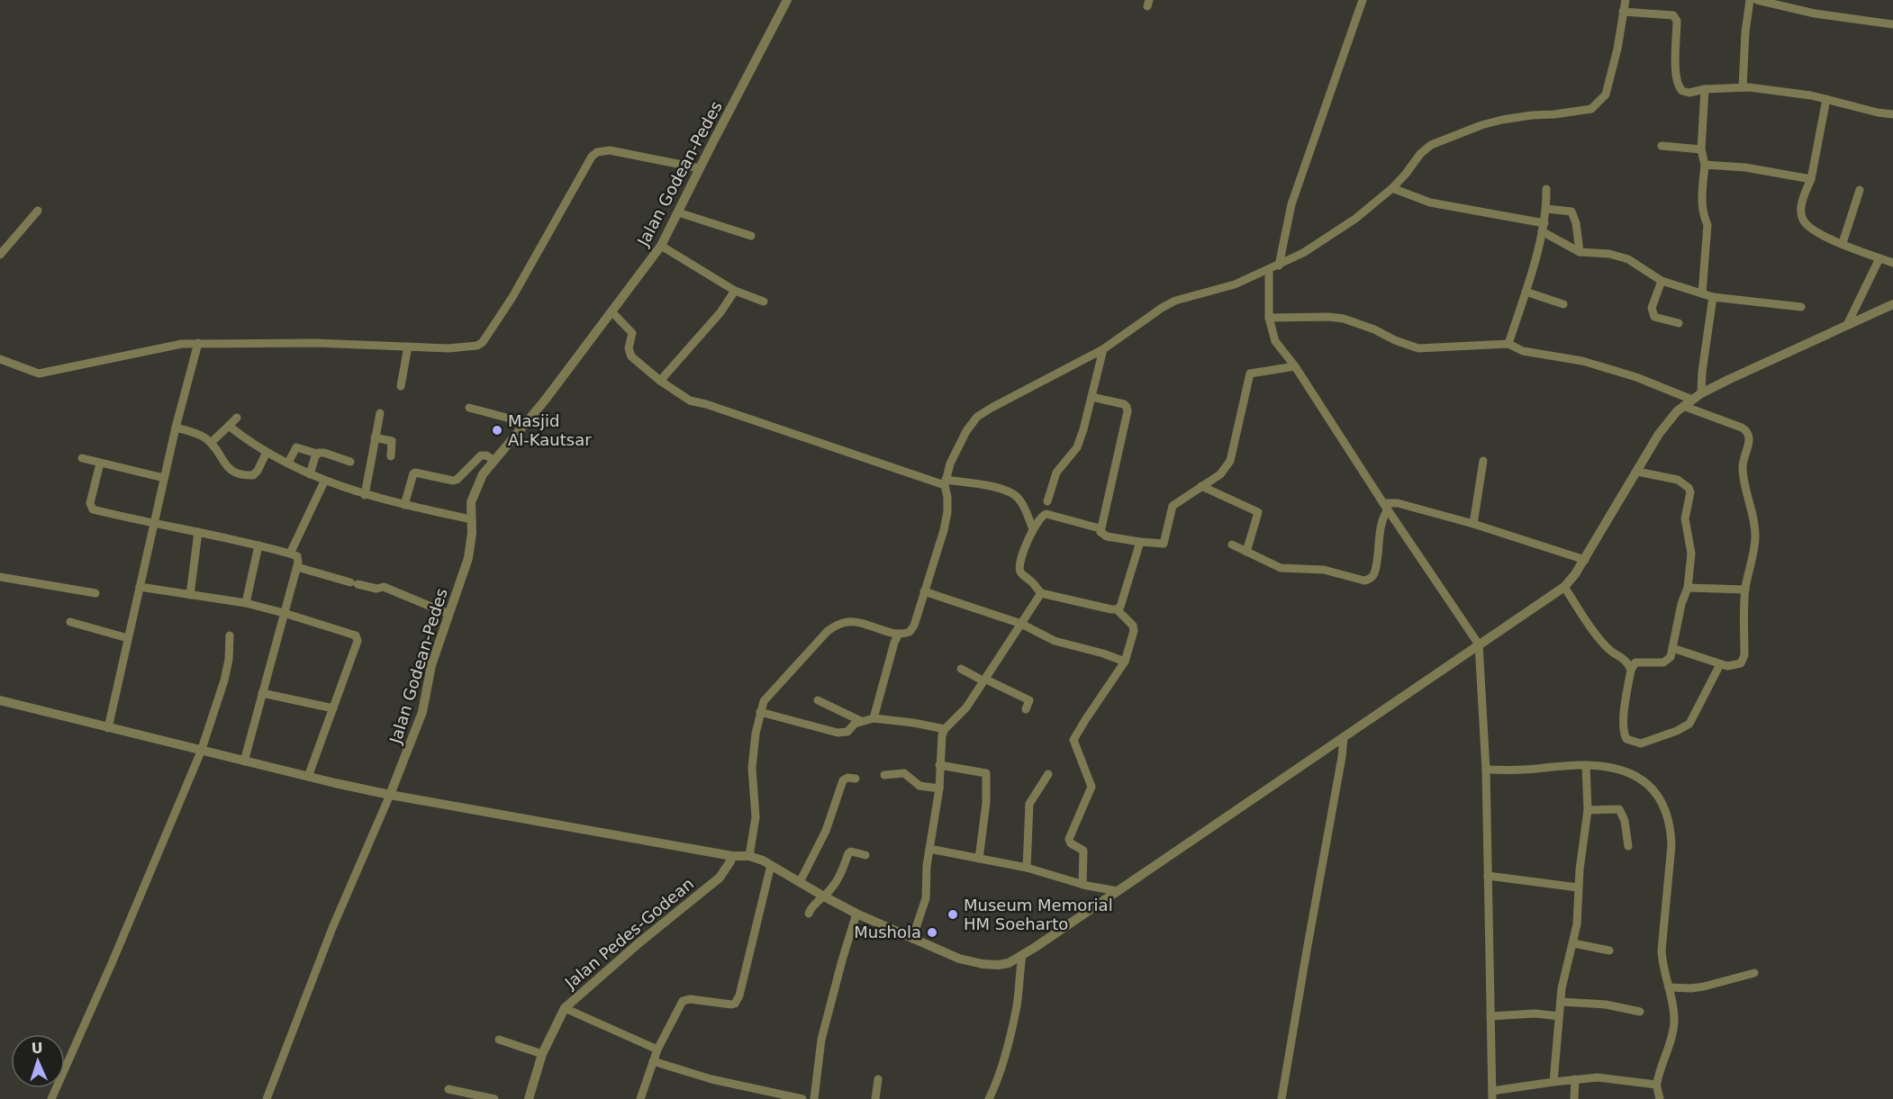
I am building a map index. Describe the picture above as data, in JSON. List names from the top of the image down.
{
  "streets": {
    "street": ["Jalan Godean-Pedes", "Jalan Pedes-Godean"]
  },
  "places": ["Masjid Al-Kautsar", "Museum Memorial HM Soeharto", "Mushola"],
  "north": "top"
}
